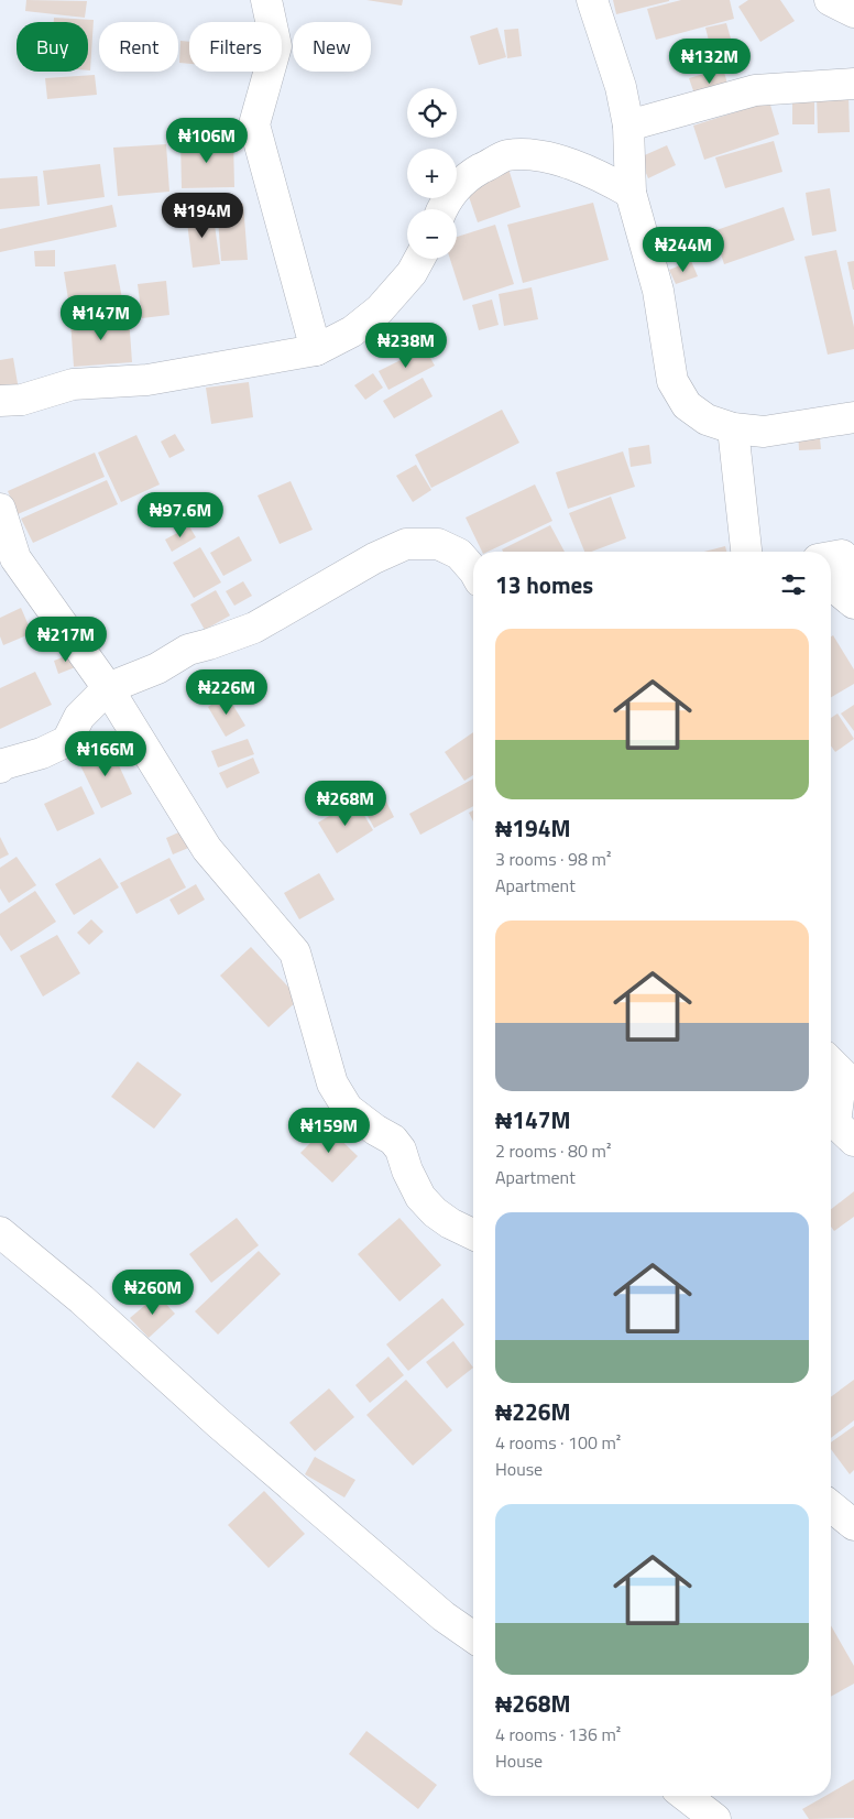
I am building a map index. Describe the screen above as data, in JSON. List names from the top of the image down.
{
  "page": {
    "chip": [
      "Buy",
      "Rent",
      "Filters",
      "New"
    ],
    "price": [
      "₦132M",
      "₦106M",
      "₦194M",
      "₦244M",
      "₦147M",
      "₦238M",
      "₦97.6M",
      "₦217M",
      "₦226M",
      "₦166M",
      "₦268M",
      "₦159M",
      "₦260M"
    ],
    "map_buttons": ["+", "−"],
    "heading": "13 homes",
    "list": [
      {
        "name": "₦194M",
        "note": "3 rooms · 98 m² · Apartment"
      },
      {
        "name": "₦147M",
        "note": "2 rooms · 80 m² · Apartment"
      },
      {
        "name": "₦226M",
        "note": "4 rooms · 100 m² · House"
      },
      {
        "name": "₦268M",
        "note": "4 rooms · 136 m² · House"
      }
    ]
  }
}
